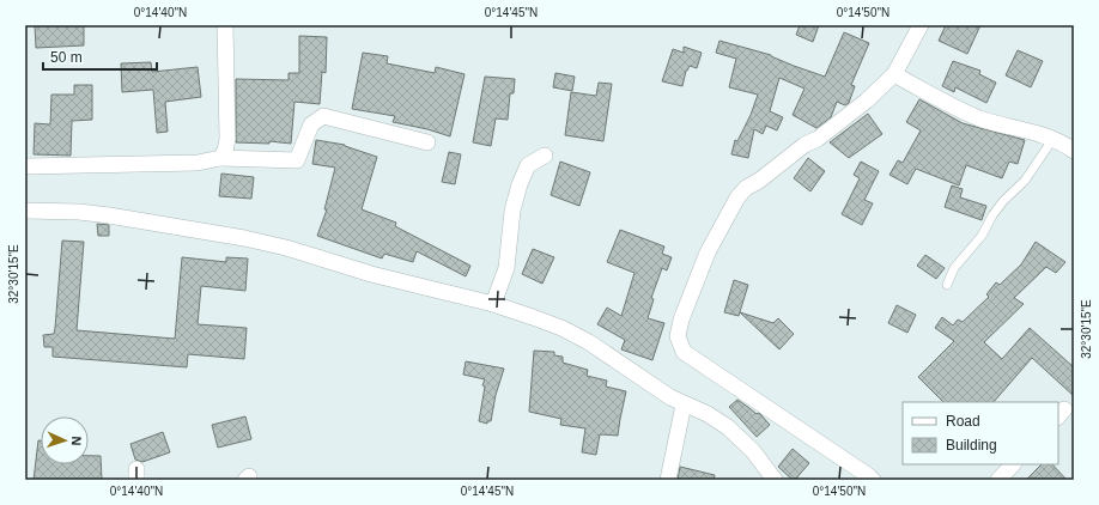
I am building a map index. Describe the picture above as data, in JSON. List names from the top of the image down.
{
  "legend": ["Road", "Building"],
  "scale_bar": "50 m",
  "north": "right",
  "coordinates": [
    "0°14'40\"N",
    "0°14'45\"N",
    "0°14'50\"N",
    "32°30'15\"E"
  ]
}
